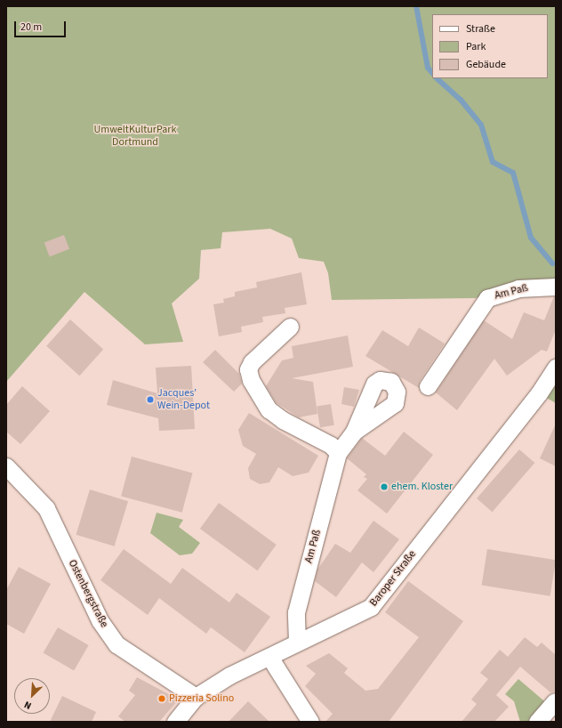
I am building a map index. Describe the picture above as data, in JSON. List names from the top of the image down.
{
  "streets": {
    "street": ["Am Paß", "Baroper Straße", "Ostenbergstraße"]
  },
  "crossings": [
    ["Am Paß", "Baroper Straße"],
    ["Baroper Straße", "Ostenbergstraße"]
  ],
  "parks": ["UmweltKulturPark Dortmund"],
  "places": ["Jacques’ Wein-Depot", "ehem. Kloster", "Pizzeria Solino"],
  "legend": ["Straße", "Park", "Gebäude"],
  "scale_bar": "20 m",
  "north": "bottom left"
}
